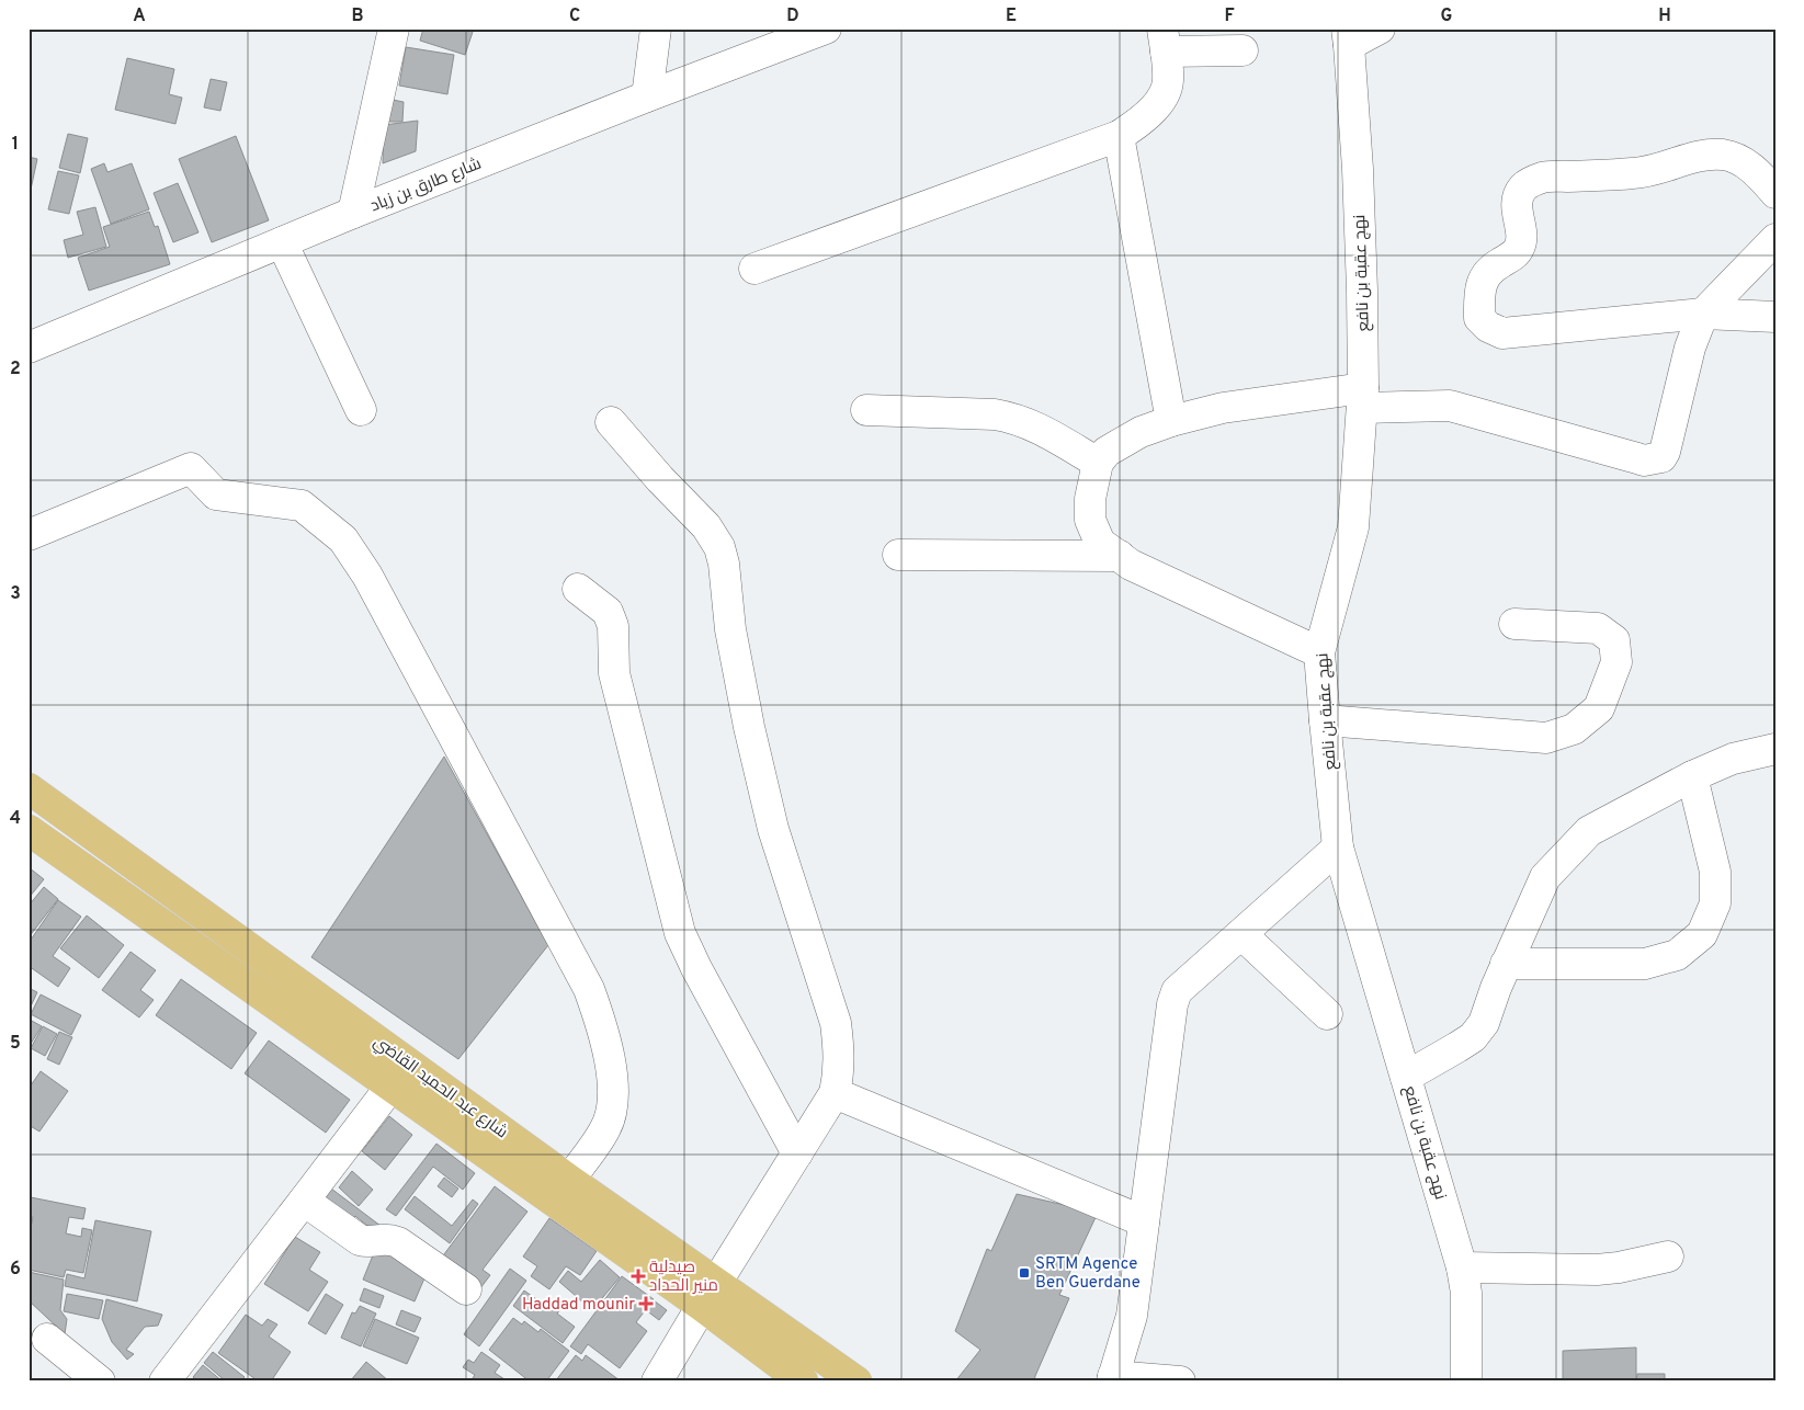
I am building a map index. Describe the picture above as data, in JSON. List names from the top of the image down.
{
  "streets": {
    "main road": ["شارع عبد الحميد القاضي"],
    "street": ["شارع طارق بن زياد", "نهج عقبة بن نافع"]
  },
  "places": {
    "transit": ["SRTM Agence Ben Guerdane"],
    "health": ["صيدلية منير الحداد", "Haddad mounir"]
  },
  "grid": {
    "columns": [
      "A",
      "B",
      "C",
      "D",
      "E",
      "F",
      "G",
      "H"
    ],
    "rows": [
      "1",
      "2",
      "3",
      "4",
      "5",
      "6"
    ]
  }
}
